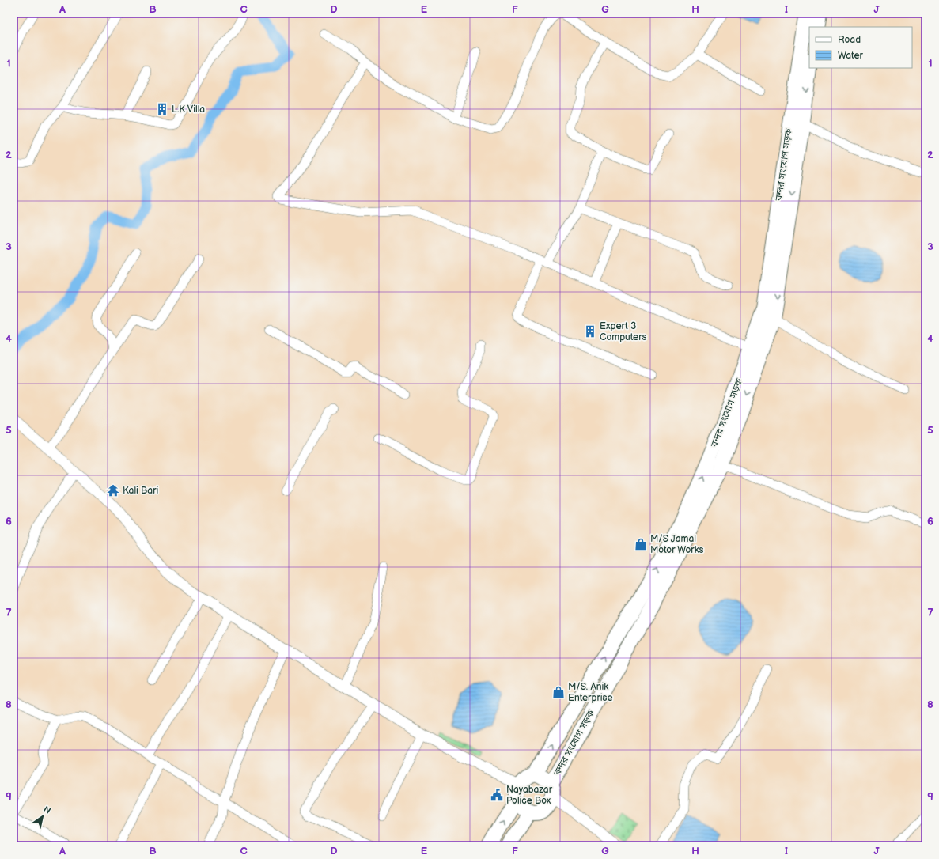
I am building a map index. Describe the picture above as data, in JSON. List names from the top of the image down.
{
  "streets": {
    "highway": ["বন্দর সংযোগ সড়ক"]
  },
  "places": {
    "building": ["L.K Villa", "Expert 3 Computers"],
    "temple": ["Kali Bari"],
    "shop": ["M/S Jamal Motor Works", "M/S. Anik Enterprise"],
    "public building": ["Nayabazar Police Box"]
  },
  "legend": ["Road", "Water"],
  "north": "top right",
  "grid": {
    "columns": [
      "A",
      "B",
      "C",
      "D",
      "E",
      "F",
      "G",
      "H",
      "I",
      "J"
    ],
    "rows": [
      "1",
      "2",
      "3",
      "4",
      "5",
      "6",
      "7",
      "8",
      "9"
    ]
  }
}
